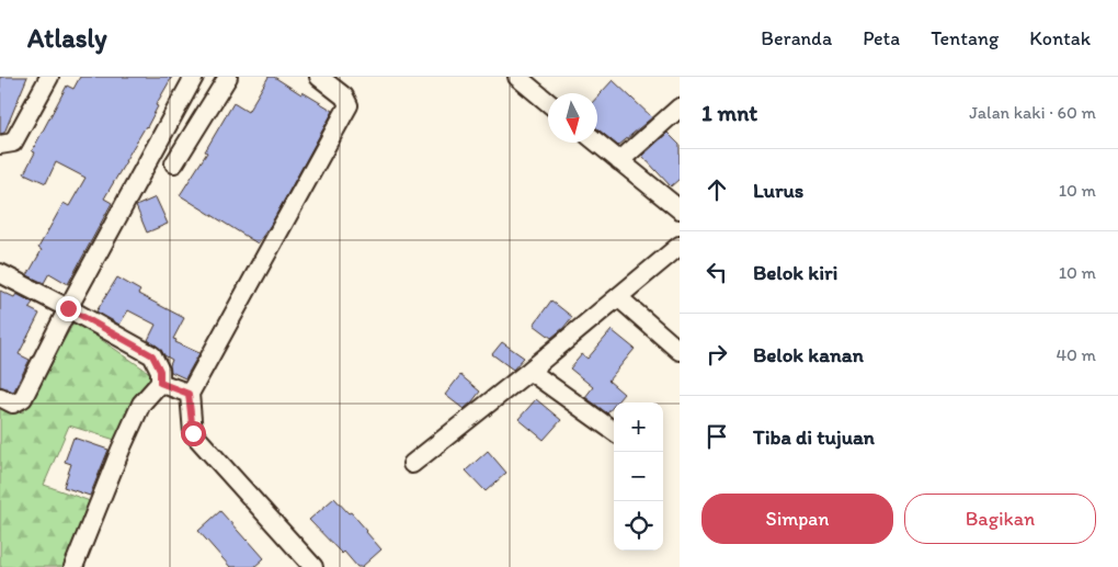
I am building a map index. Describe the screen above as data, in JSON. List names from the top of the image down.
{
  "north": "bottom",
  "page": {
    "header": "Atlasly",
    "nav": [
      "Beranda",
      "Peta",
      "Tentang",
      "Kontak"
    ],
    "heading": ["1 mnt", "Jalan kaki · 60 m"],
    "list": [
      ["Lurus", "10 m"],
      ["Belok kiri", "10 m"],
      ["Belok kanan", "40 m"],
      "Tiba di tujuan"
    ],
    "map_buttons": ["+", "−"],
    "buttons": ["Simpan", "Bagikan"]
  }
}
